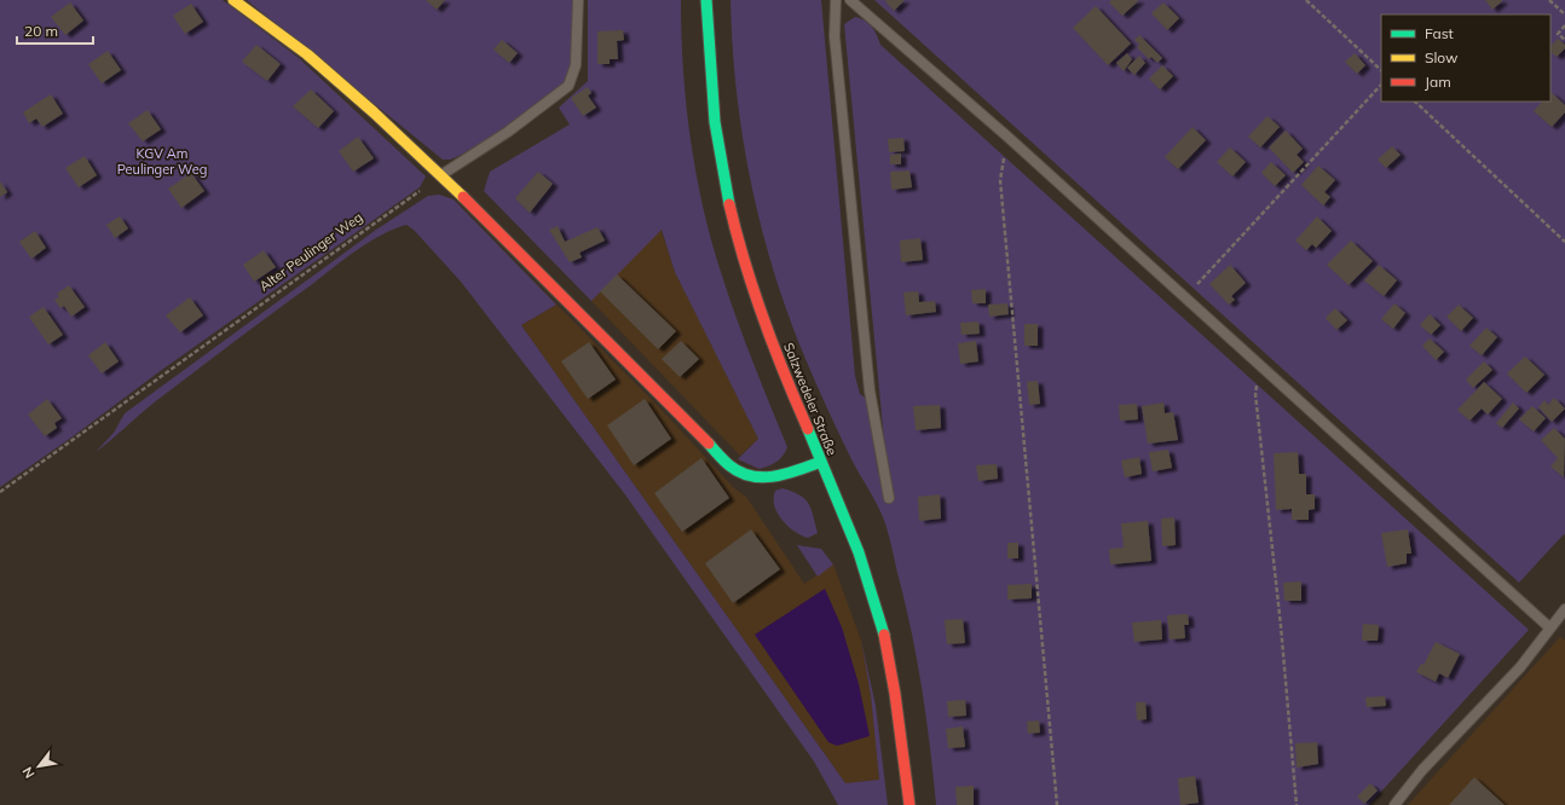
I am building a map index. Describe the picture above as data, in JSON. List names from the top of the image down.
{
  "streets": {
    "main road": ["Salzwedeler Straße"],
    "path": ["Alter Peulinger Weg"]
  },
  "parks": ["KGV Am Peulinger Weg"],
  "legend": ["Fast", "Slow", "Jam"],
  "scale_bar": "20 m",
  "north": "bottom left"
}
